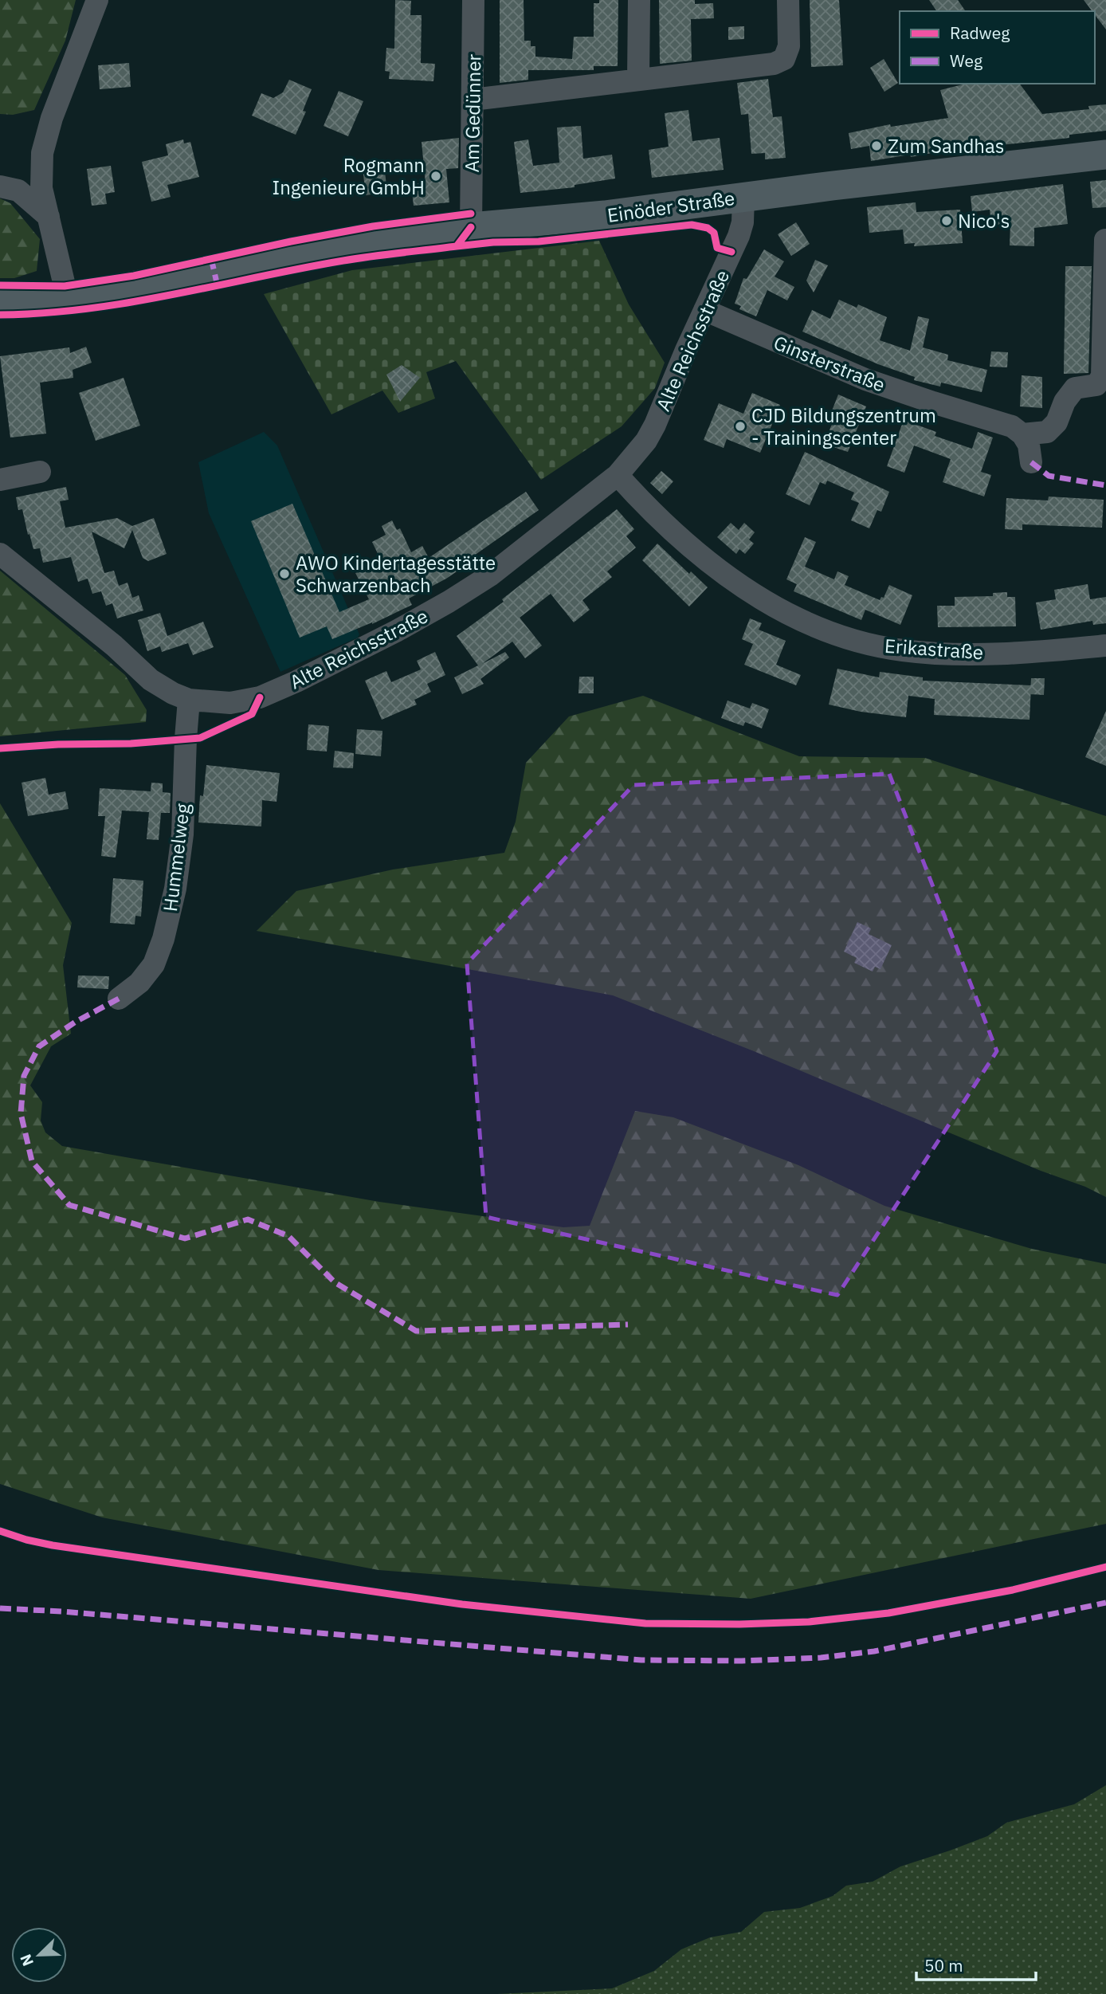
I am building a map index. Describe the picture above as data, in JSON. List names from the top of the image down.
{
  "streets": {
    "main road": ["Einöder Straße"],
    "street": [
      "Am Gedünner",
      "Alte Reichsstraße",
      "Ginsterstraße",
      "Erikastraße",
      "Hummelweg"
    ]
  },
  "crossings": [
    ["Am Gedünner", "Einöder Straße"],
    ["Einöder Straße", "Alte Reichsstraße"],
    ["Alte Reichsstraße", "Ginsterstraße"],
    ["Alte Reichsstraße", "Erikastraße"],
    ["Alte Reichsstraße", "Hummelweg"]
  ],
  "places": [
    "Zum Sandhas",
    "Rogmann Ingenieure GmbH",
    "Nico's",
    "CJD Bildungszentrum - Trainingscenter",
    "AWO Kindertagesstätte Schwarzenbach"
  ],
  "legend": ["Radweg", "Weg"],
  "scale_bar": "50 m",
  "north": "bottom left"
}
